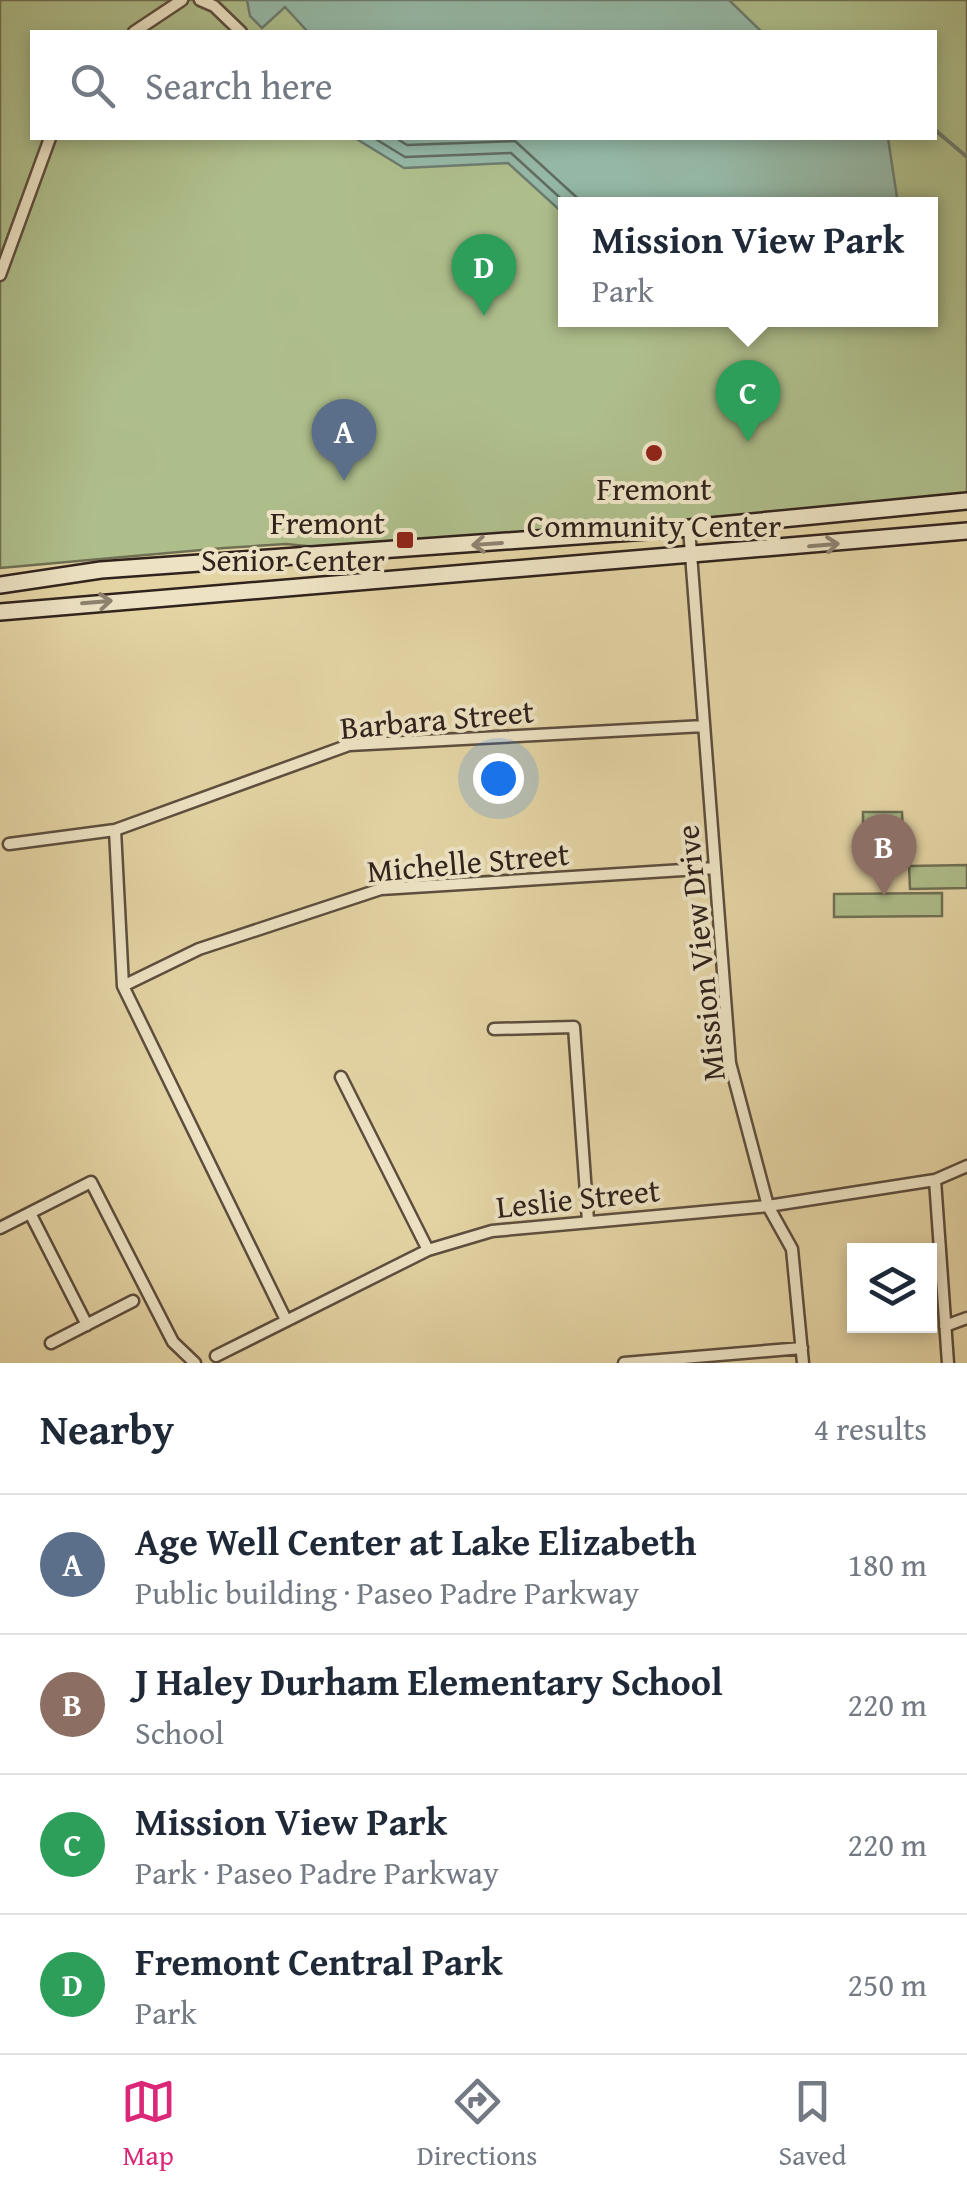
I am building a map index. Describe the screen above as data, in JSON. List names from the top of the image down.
{
  "streets": {
    "street": [
      "Barbara Street",
      "Michelle Street",
      "Mission View Drive",
      "Leslie Street"
    ]
  },
  "crossings": [
    ["Barbara Street", "Mission View Drive"],
    ["Michelle Street", "Mission View Drive"],
    ["Mission View Drive", "Leslie Street"]
  ],
  "places": {
    "other": ["Fremont Community Center"],
    "transit": ["Fremont Senior Center"]
  },
  "page": {
    "search": "Search here",
    "popup": ["Mission View Park", "Park"],
    "pins": [
      "D",
      "C",
      "A",
      "B"
    ],
    "heading": ["Nearby", "4 results"],
    "list": [
      {
        "mark": "A",
        "name": "Age Well Center at Lake Elizabeth",
        "note": "Public building · Paseo Padre Parkway",
        "value": "180 m"
      },
      {
        "mark": "B",
        "name": "J Haley Durham Elementary School",
        "note": "School",
        "value": "220 m"
      },
      {
        "mark": "C",
        "name": "Mission View Park",
        "note": "Park · Paseo Padre Parkway",
        "value": "220 m"
      },
      {
        "mark": "D",
        "name": "Fremont Central Park",
        "note": "Park",
        "value": "250 m"
      }
    ],
    "nav": ["Map", "Directions", "Saved"]
  }
}
